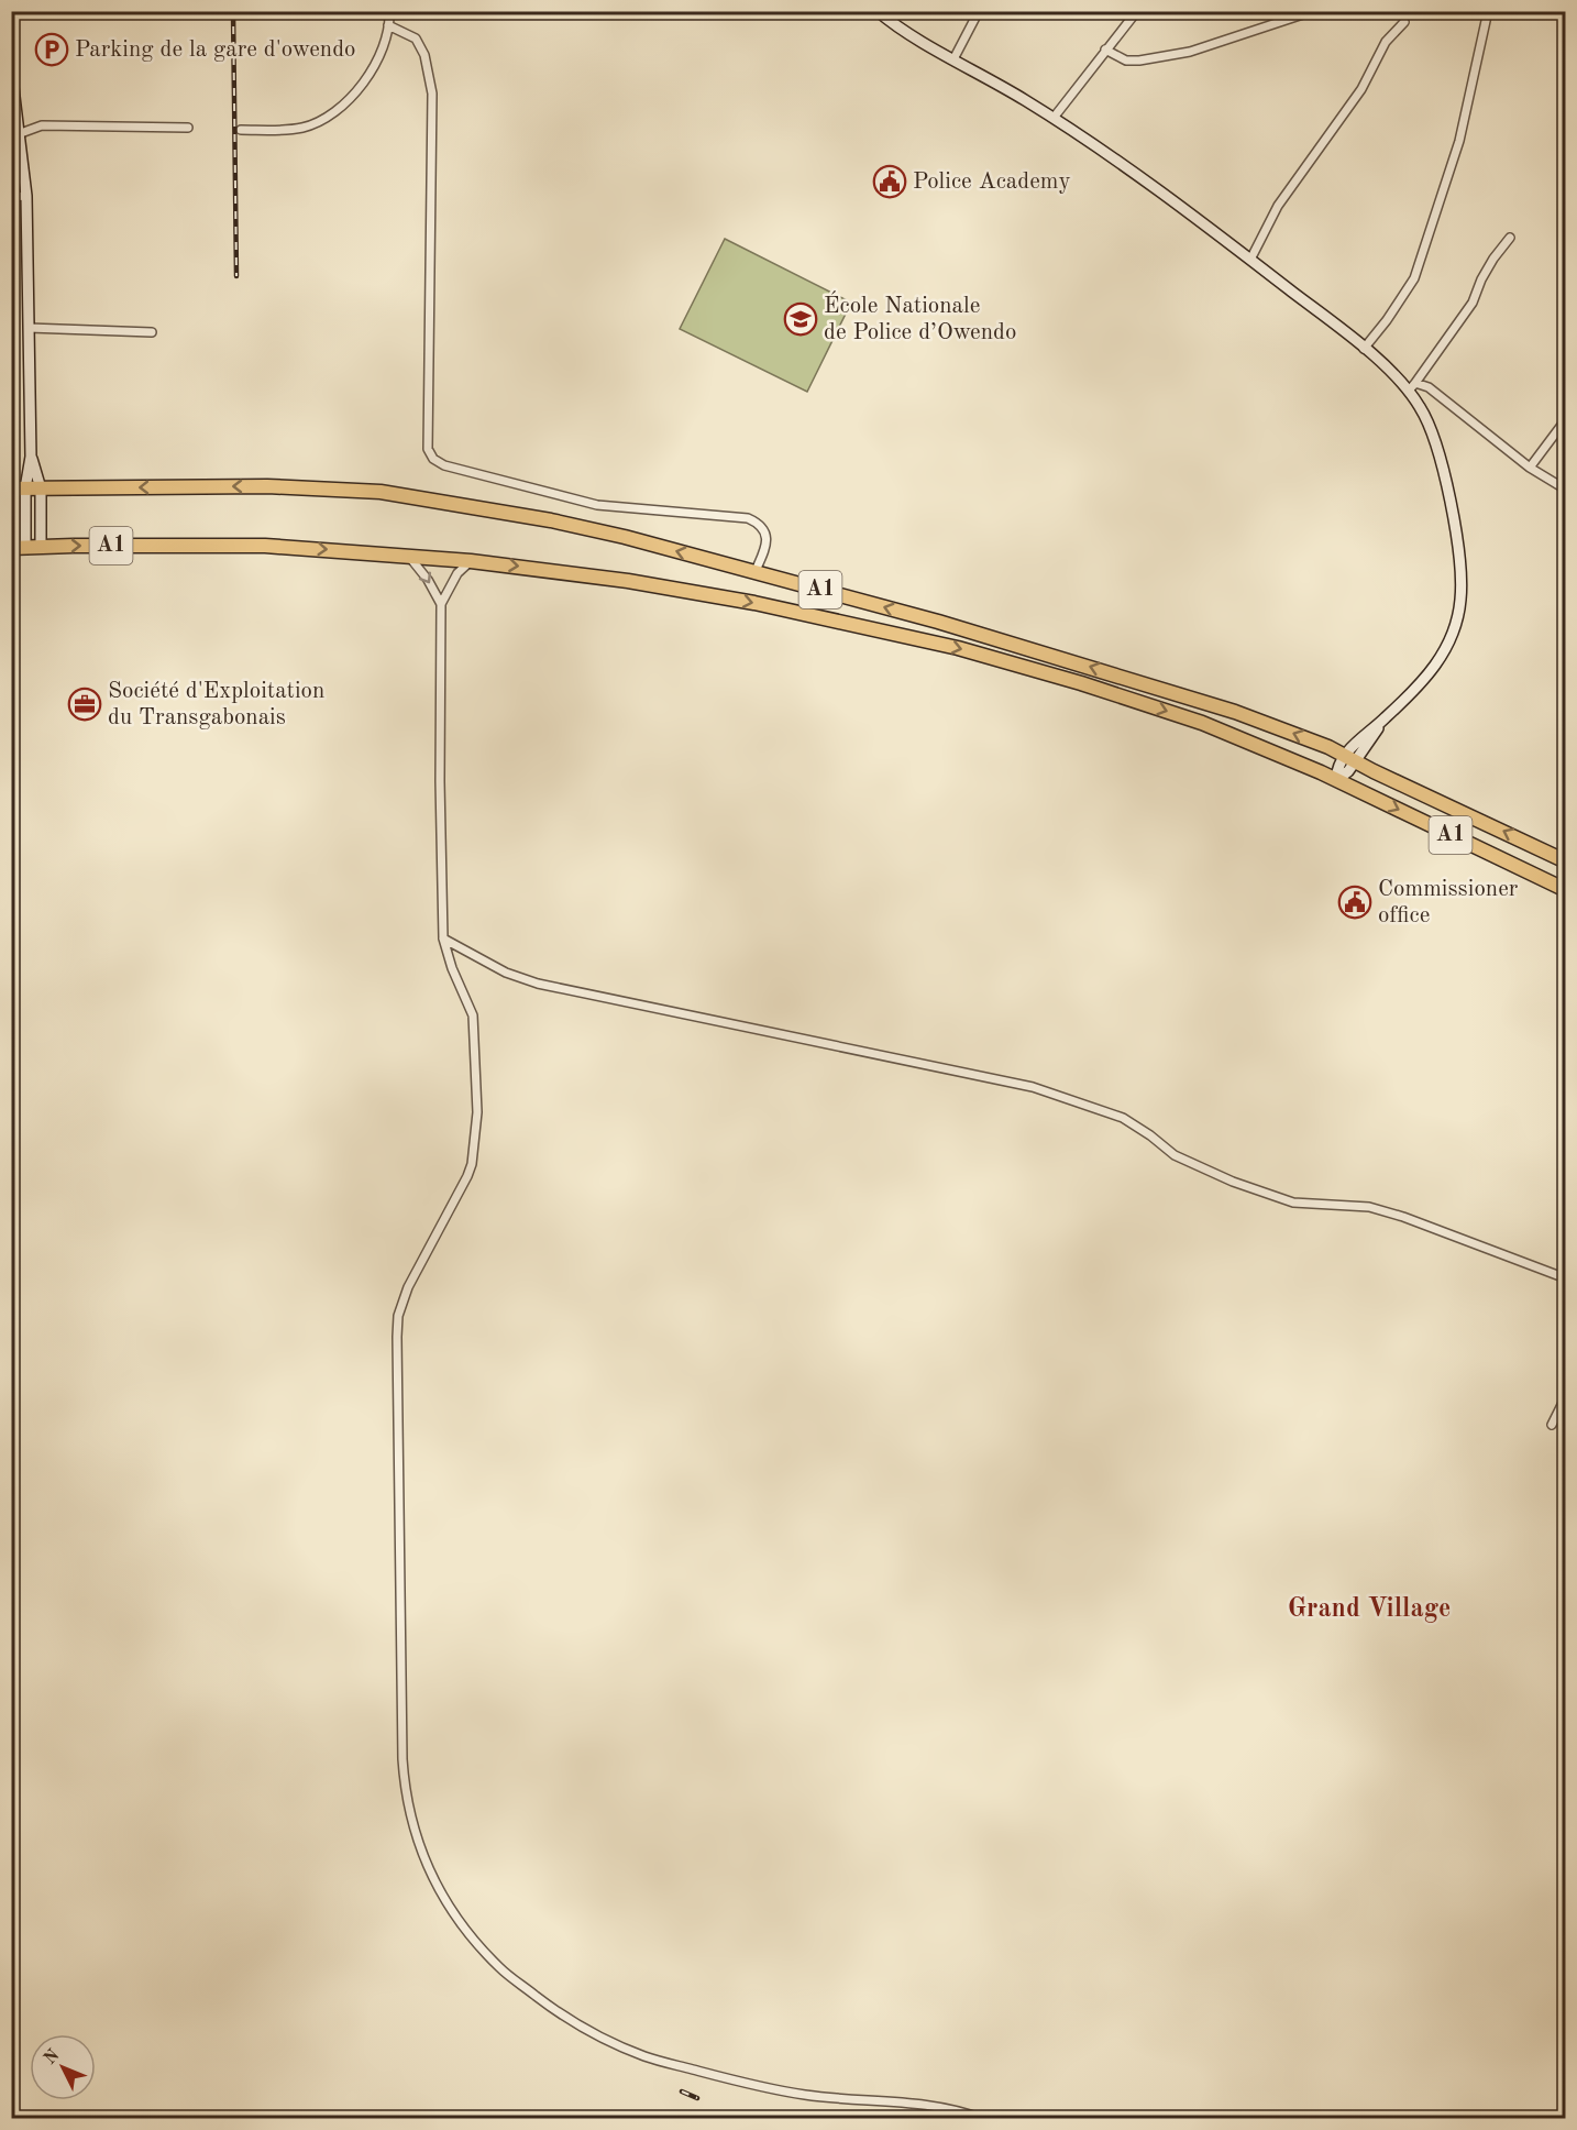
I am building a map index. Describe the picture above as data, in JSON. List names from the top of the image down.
{
  "streets": {
    "highway": ["A1"]
  },
  "districts": ["Grand Village"],
  "places": {
    "parking": ["Parking de la gare d'owendo"],
    "public building": ["Police Academy", "Commissioner office"],
    "school or university": ["École Nationale de Police d’Owendo"],
    "office": ["Société d'Exploitation du Transgabonais"]
  },
  "north": "top left"
}
